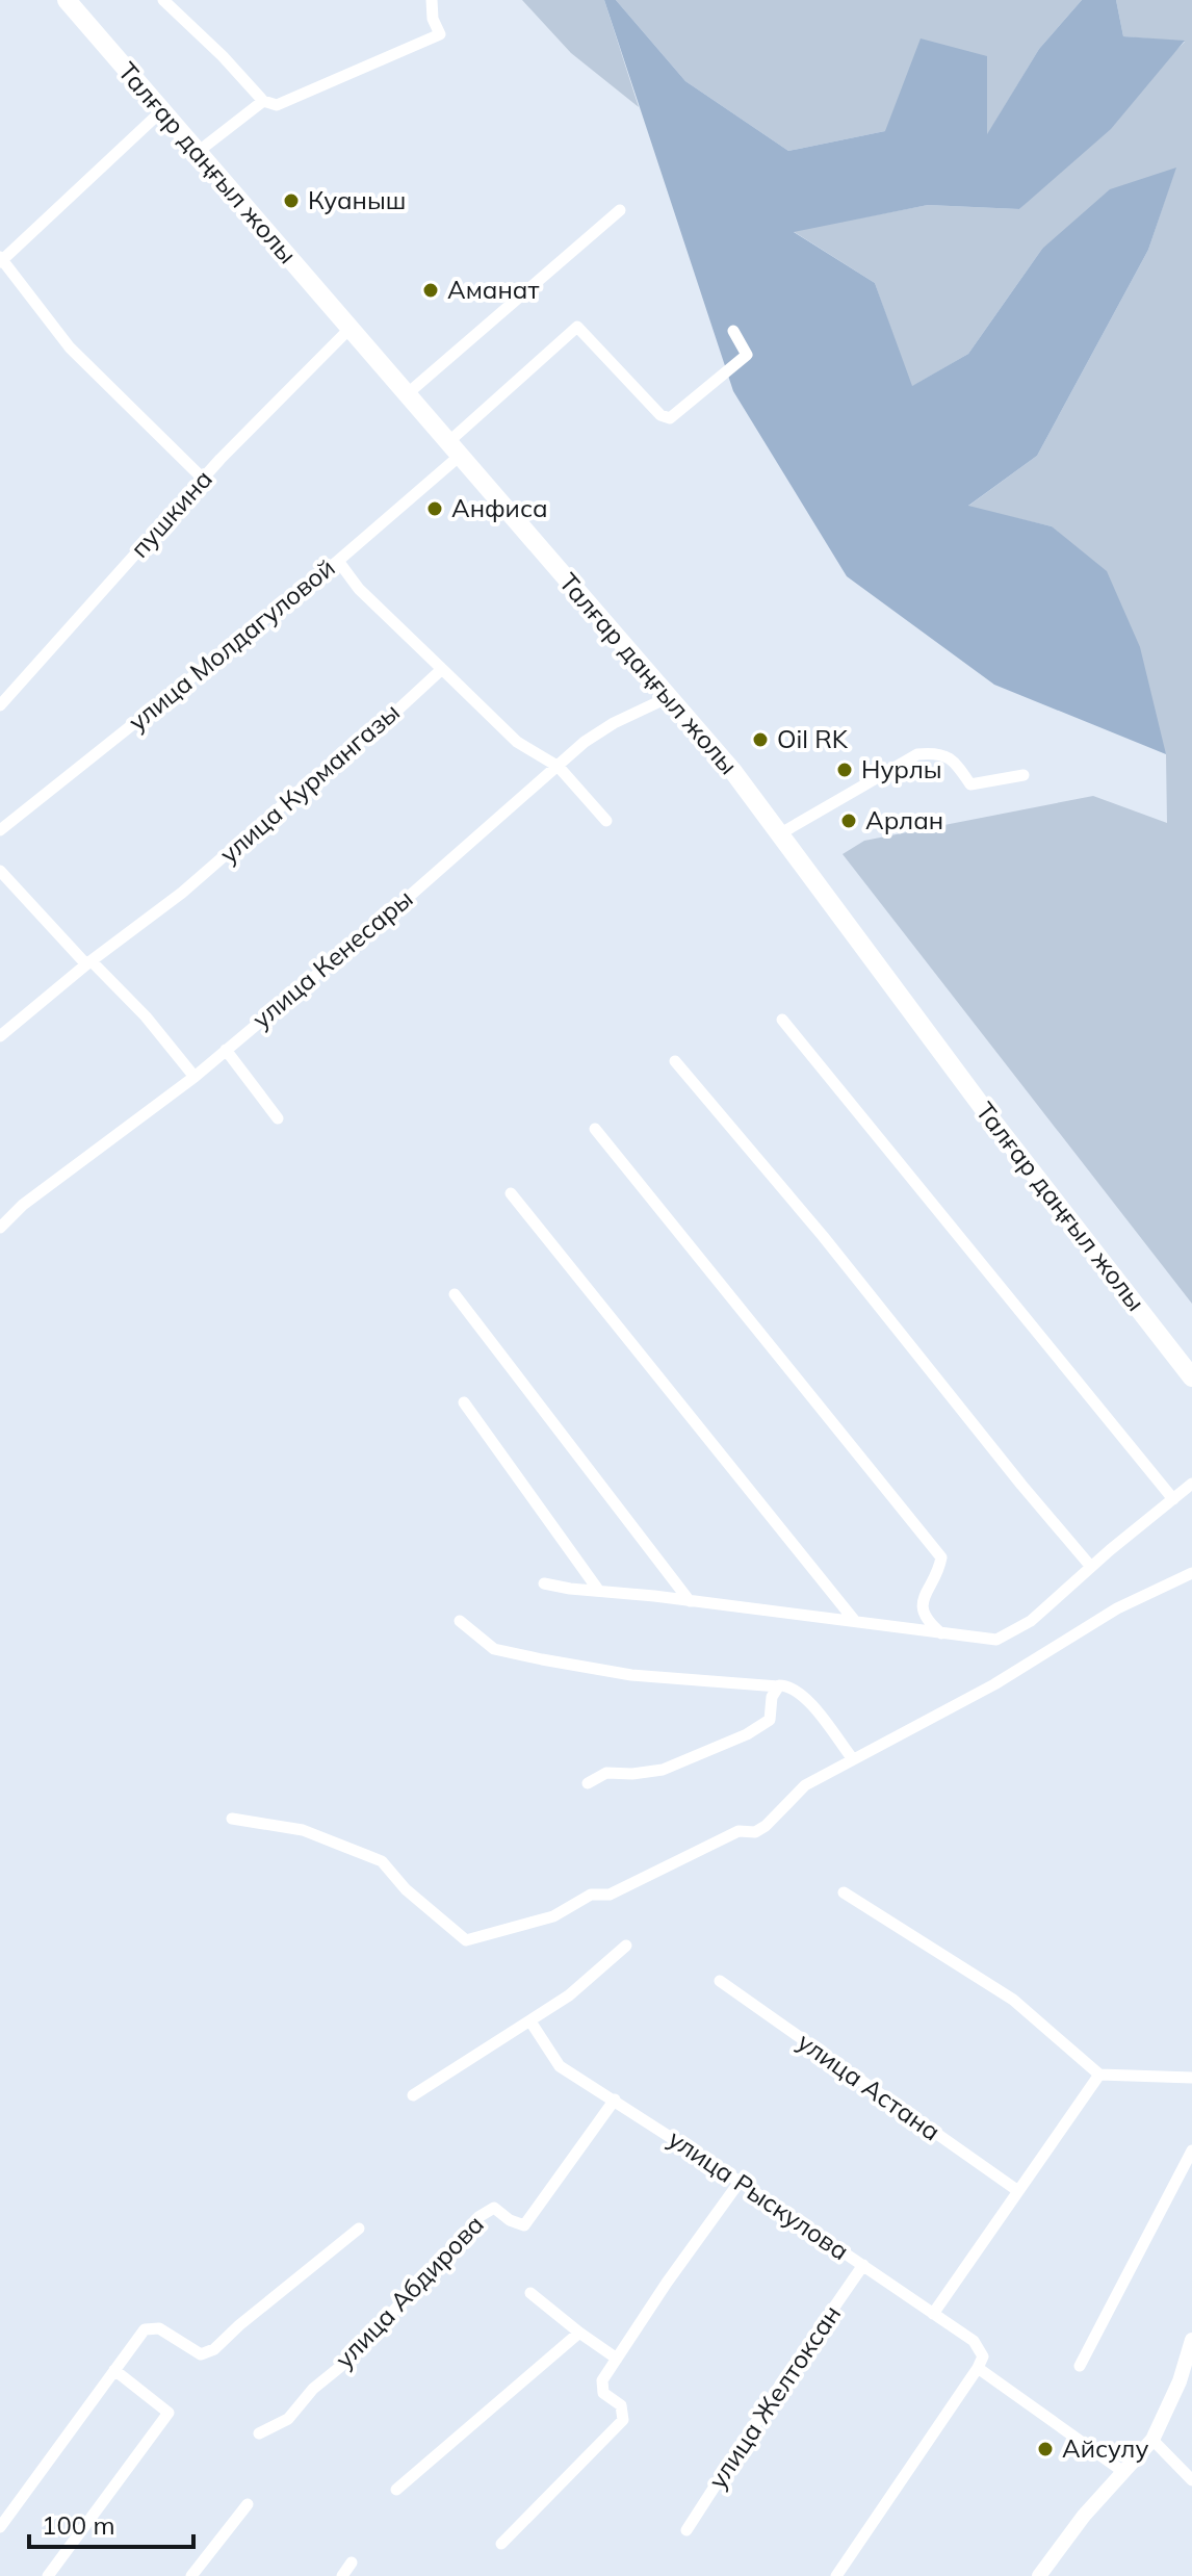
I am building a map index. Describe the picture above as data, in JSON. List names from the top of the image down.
{
  "streets": {
    "main road": ["Талғар даңғыл жолы"],
    "street": [
      "пушкина",
      "улица Молдагуловой",
      "улица Курмангазы",
      "улица Кенесары",
      "улица Астана",
      "улица Рыскулова",
      "улица Абдирова",
      "улица Желтоксан"
    ]
  },
  "crossings": [
    ["Талғар даңғыл жолы", "пушкина"],
    ["Талғар даңғыл жолы", "улица Молдагуловой"],
    ["Талғар даңғыл жолы", "улица Кенесары"],
    ["улица Рыскулова", "улица Абдирова"],
    ["улица Рыскулова", "улица Желтоксан"]
  ],
  "places": [
    "Куаныш",
    "Аманат",
    "Анфиса",
    "Oil RK",
    "Нурлы",
    "Арлан",
    "Айсулу"
  ],
  "scale_bar": "100 m"
}
